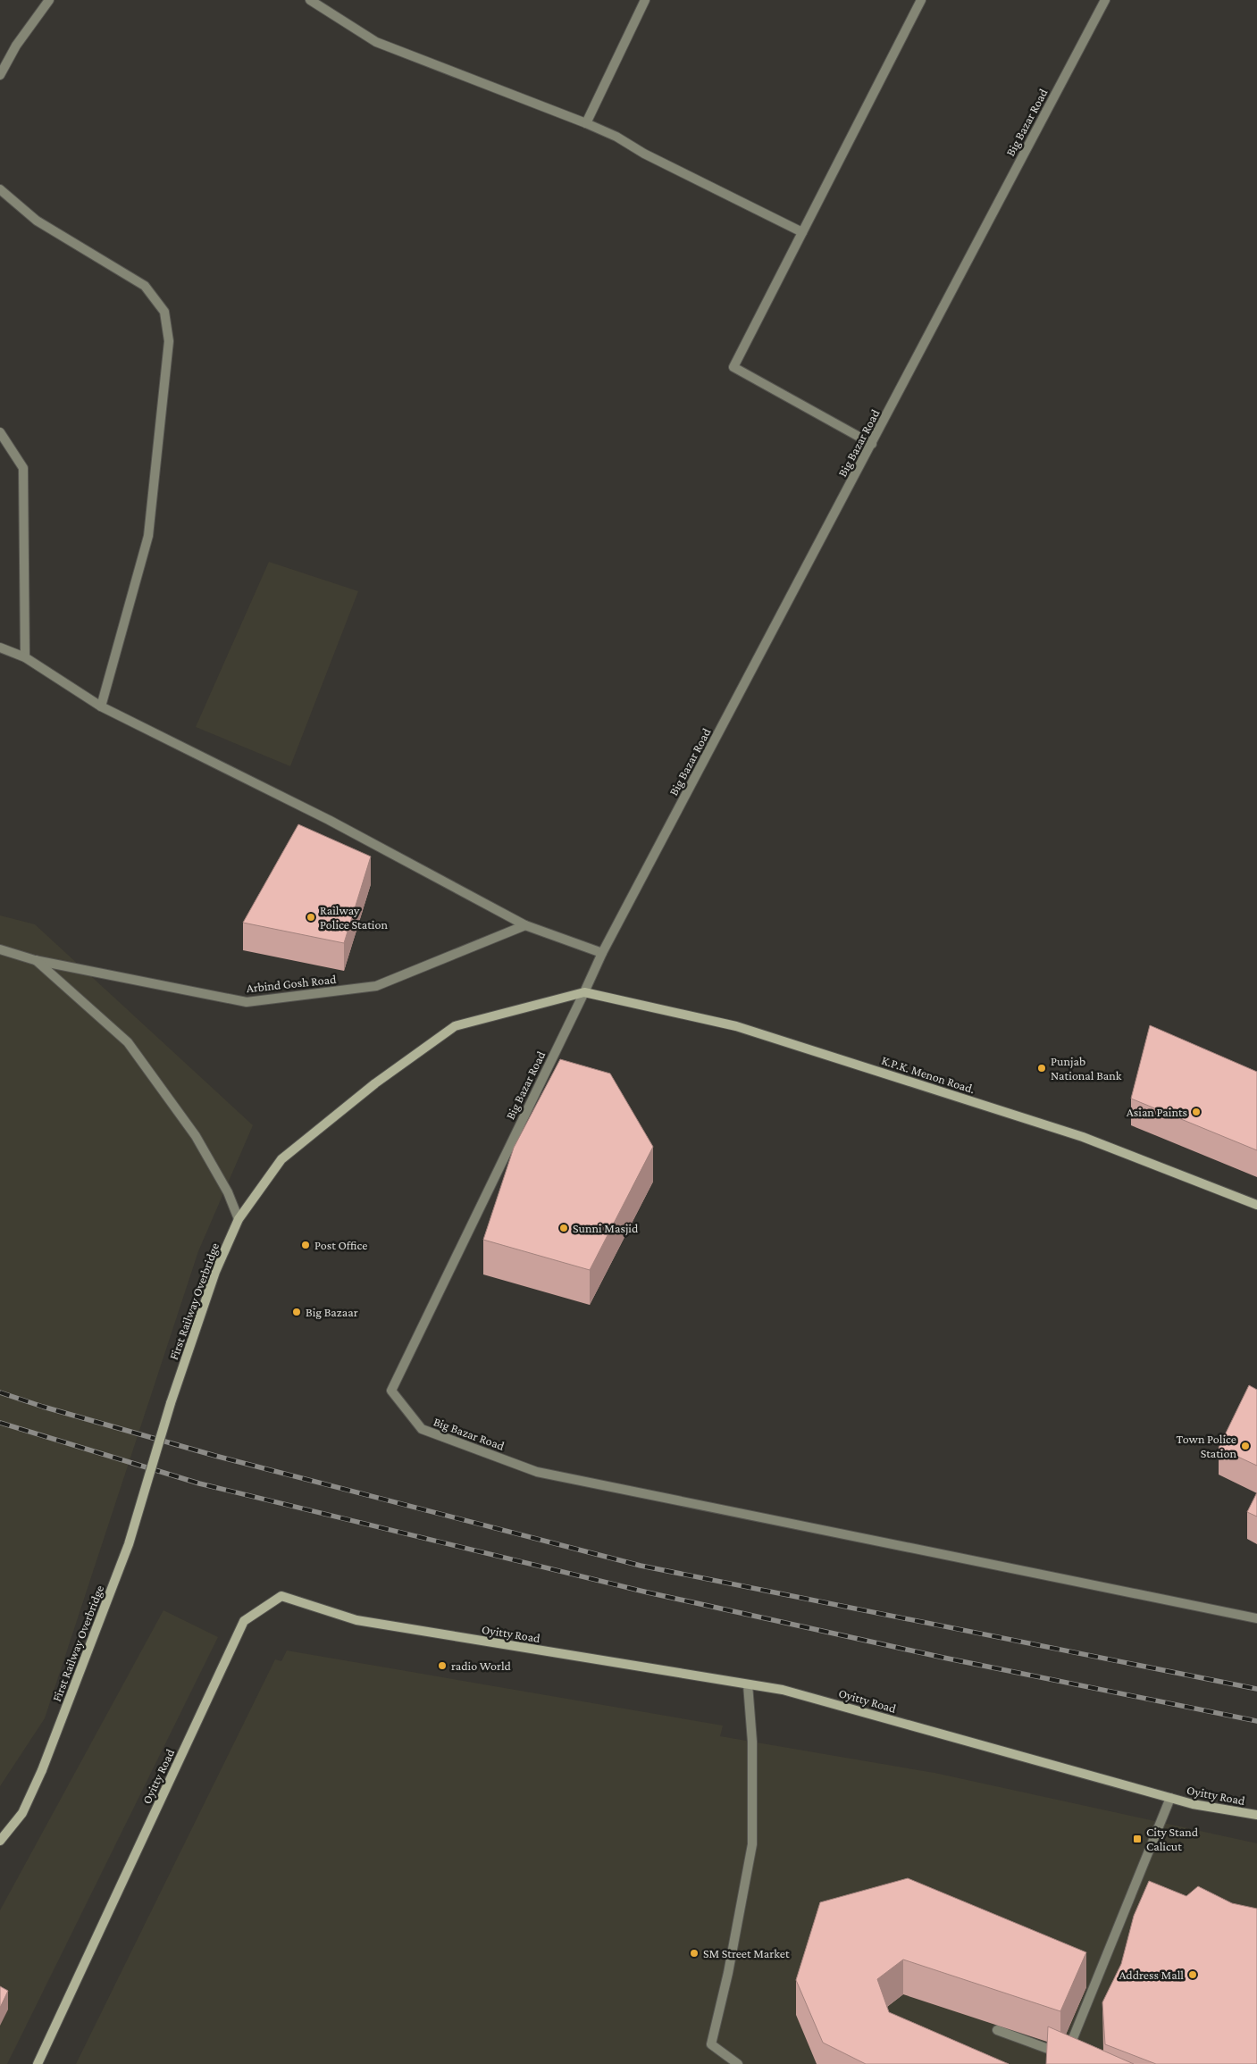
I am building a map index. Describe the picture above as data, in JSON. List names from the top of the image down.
{
  "streets": {
    "main road": ["K.P.K. Menon Road.", "First Railway Overbridge", "Oyitty Road"],
    "street": ["Big Bazar Road", "Arbind Gosh Road"]
  },
  "crossings": [
    ["Big Bazar Road", "K.P.K. Menon Road."],
    ["Big Bazar Road", "First Railway Overbridge"],
    ["K.P.K. Menon Road.", "First Railway Overbridge"]
  ],
  "places": {
    "other": [
      "Railway Police Station",
      "Punjab National Bank",
      "Asian Paints",
      "Sunni Masjid",
      "Post Office",
      "Big Bazaar",
      "Town Police Station",
      "radio World",
      "SM Street Market",
      "Address Mall"
    ],
    "transit": ["City Stand Calicut"]
  }
}
